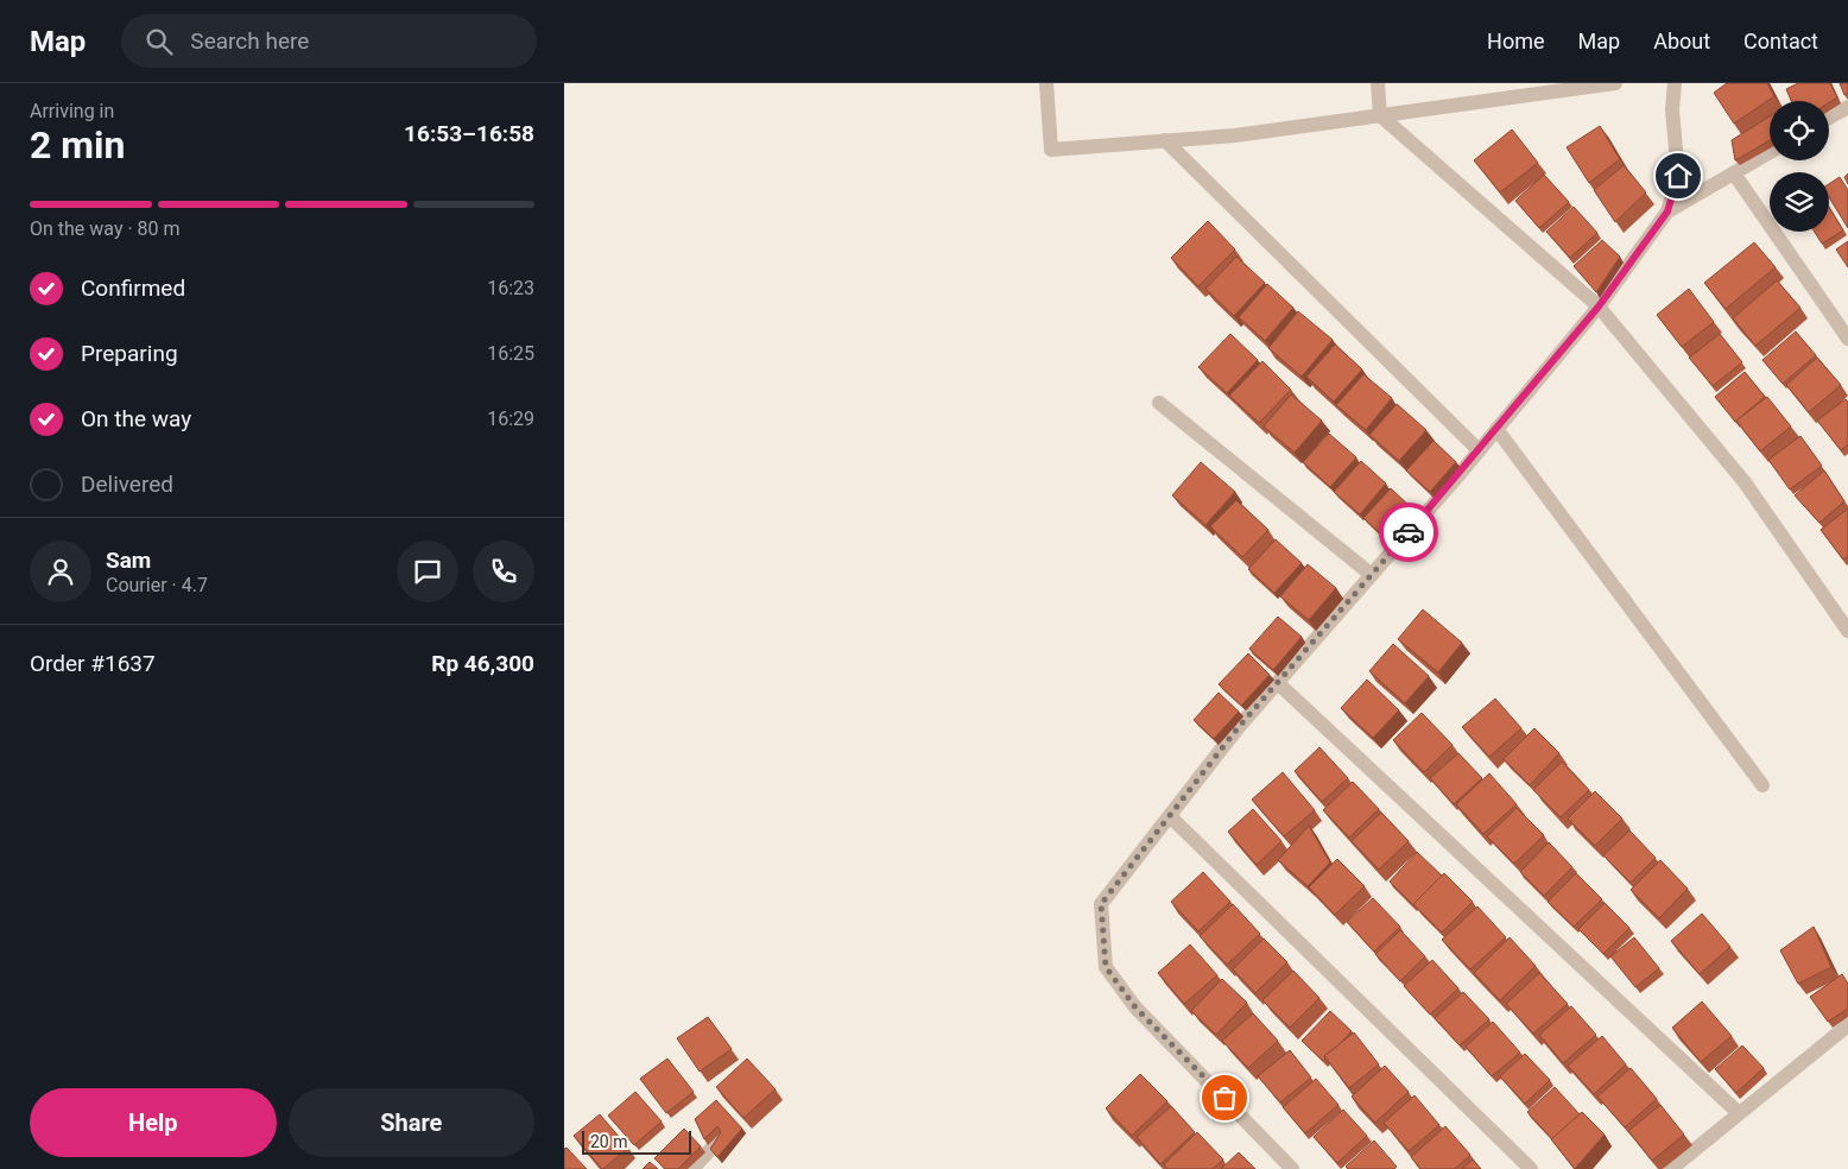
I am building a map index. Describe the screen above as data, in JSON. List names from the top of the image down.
{
  "scale_bar": "20 m",
  "page": {
    "header": "Map",
    "search": "Search here",
    "nav": [
      "Home",
      "Map",
      "About",
      "Contact"
    ],
    "heading": ["2 min", "Arriving in", "16:53–16:58"],
    "panel": [
      "Sam",
      "Courier · 4.7",
      "Order #1637",
      "Rp 46,300"
    ],
    "bar": "On the way · 80 m",
    "list": [
      ["Confirmed", "16:23"],
      ["Preparing", "16:25"],
      ["On the way", "16:29"],
      "Delivered"
    ],
    "buttons": ["Help", "Share"],
    "scale": "20 m"
  }
}
